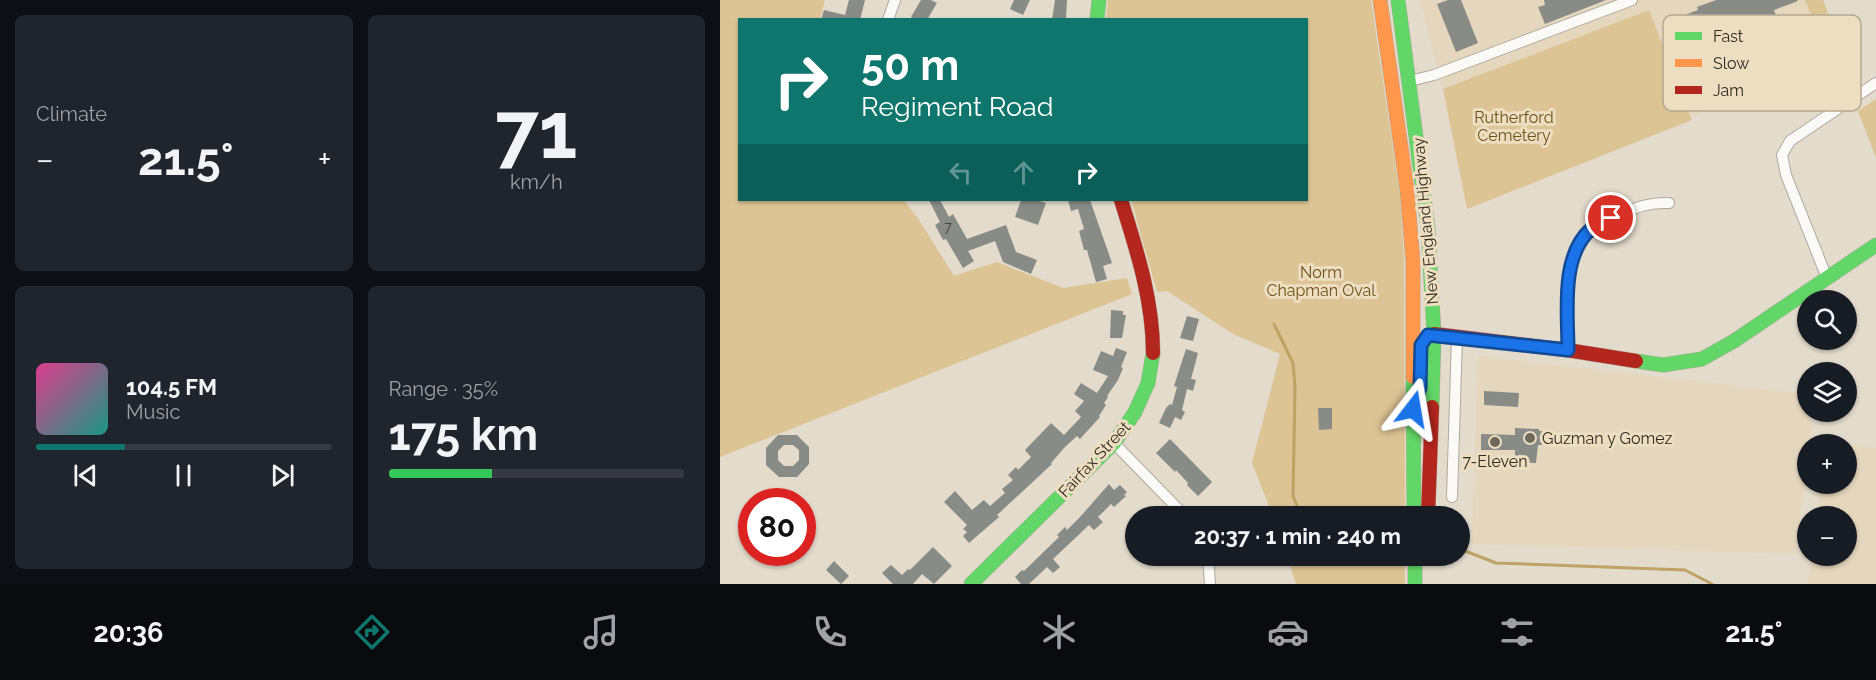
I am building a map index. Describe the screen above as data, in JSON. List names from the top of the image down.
{
  "streets": {
    "main road": ["New England Highway", "Fairfax Street"]
  },
  "parks": ["Rutherford Cemetery", "Norm Chapman Oval"],
  "places": ["Guzman y Gomez", "7-Eleven"],
  "house_numbers": ["7"],
  "legend": ["Fast", "Slow", "Jam"],
  "page": {
    "tile": [
      "Climate",
      ["71", "km/h"],
      ["Range · 35%", "175 km"]
    ],
    "turn": ["50 m", "Regiment Road"],
    "heat": ["−", "21.5°", "+"],
    "map_buttons": ["+", "−"],
    "song": ["104.5 FM", "Music"],
    "limit": "80",
    "trip": "20:37 · 1 min · 240 m",
    "tabs": ["20:36", "21.5°"]
  }
}
